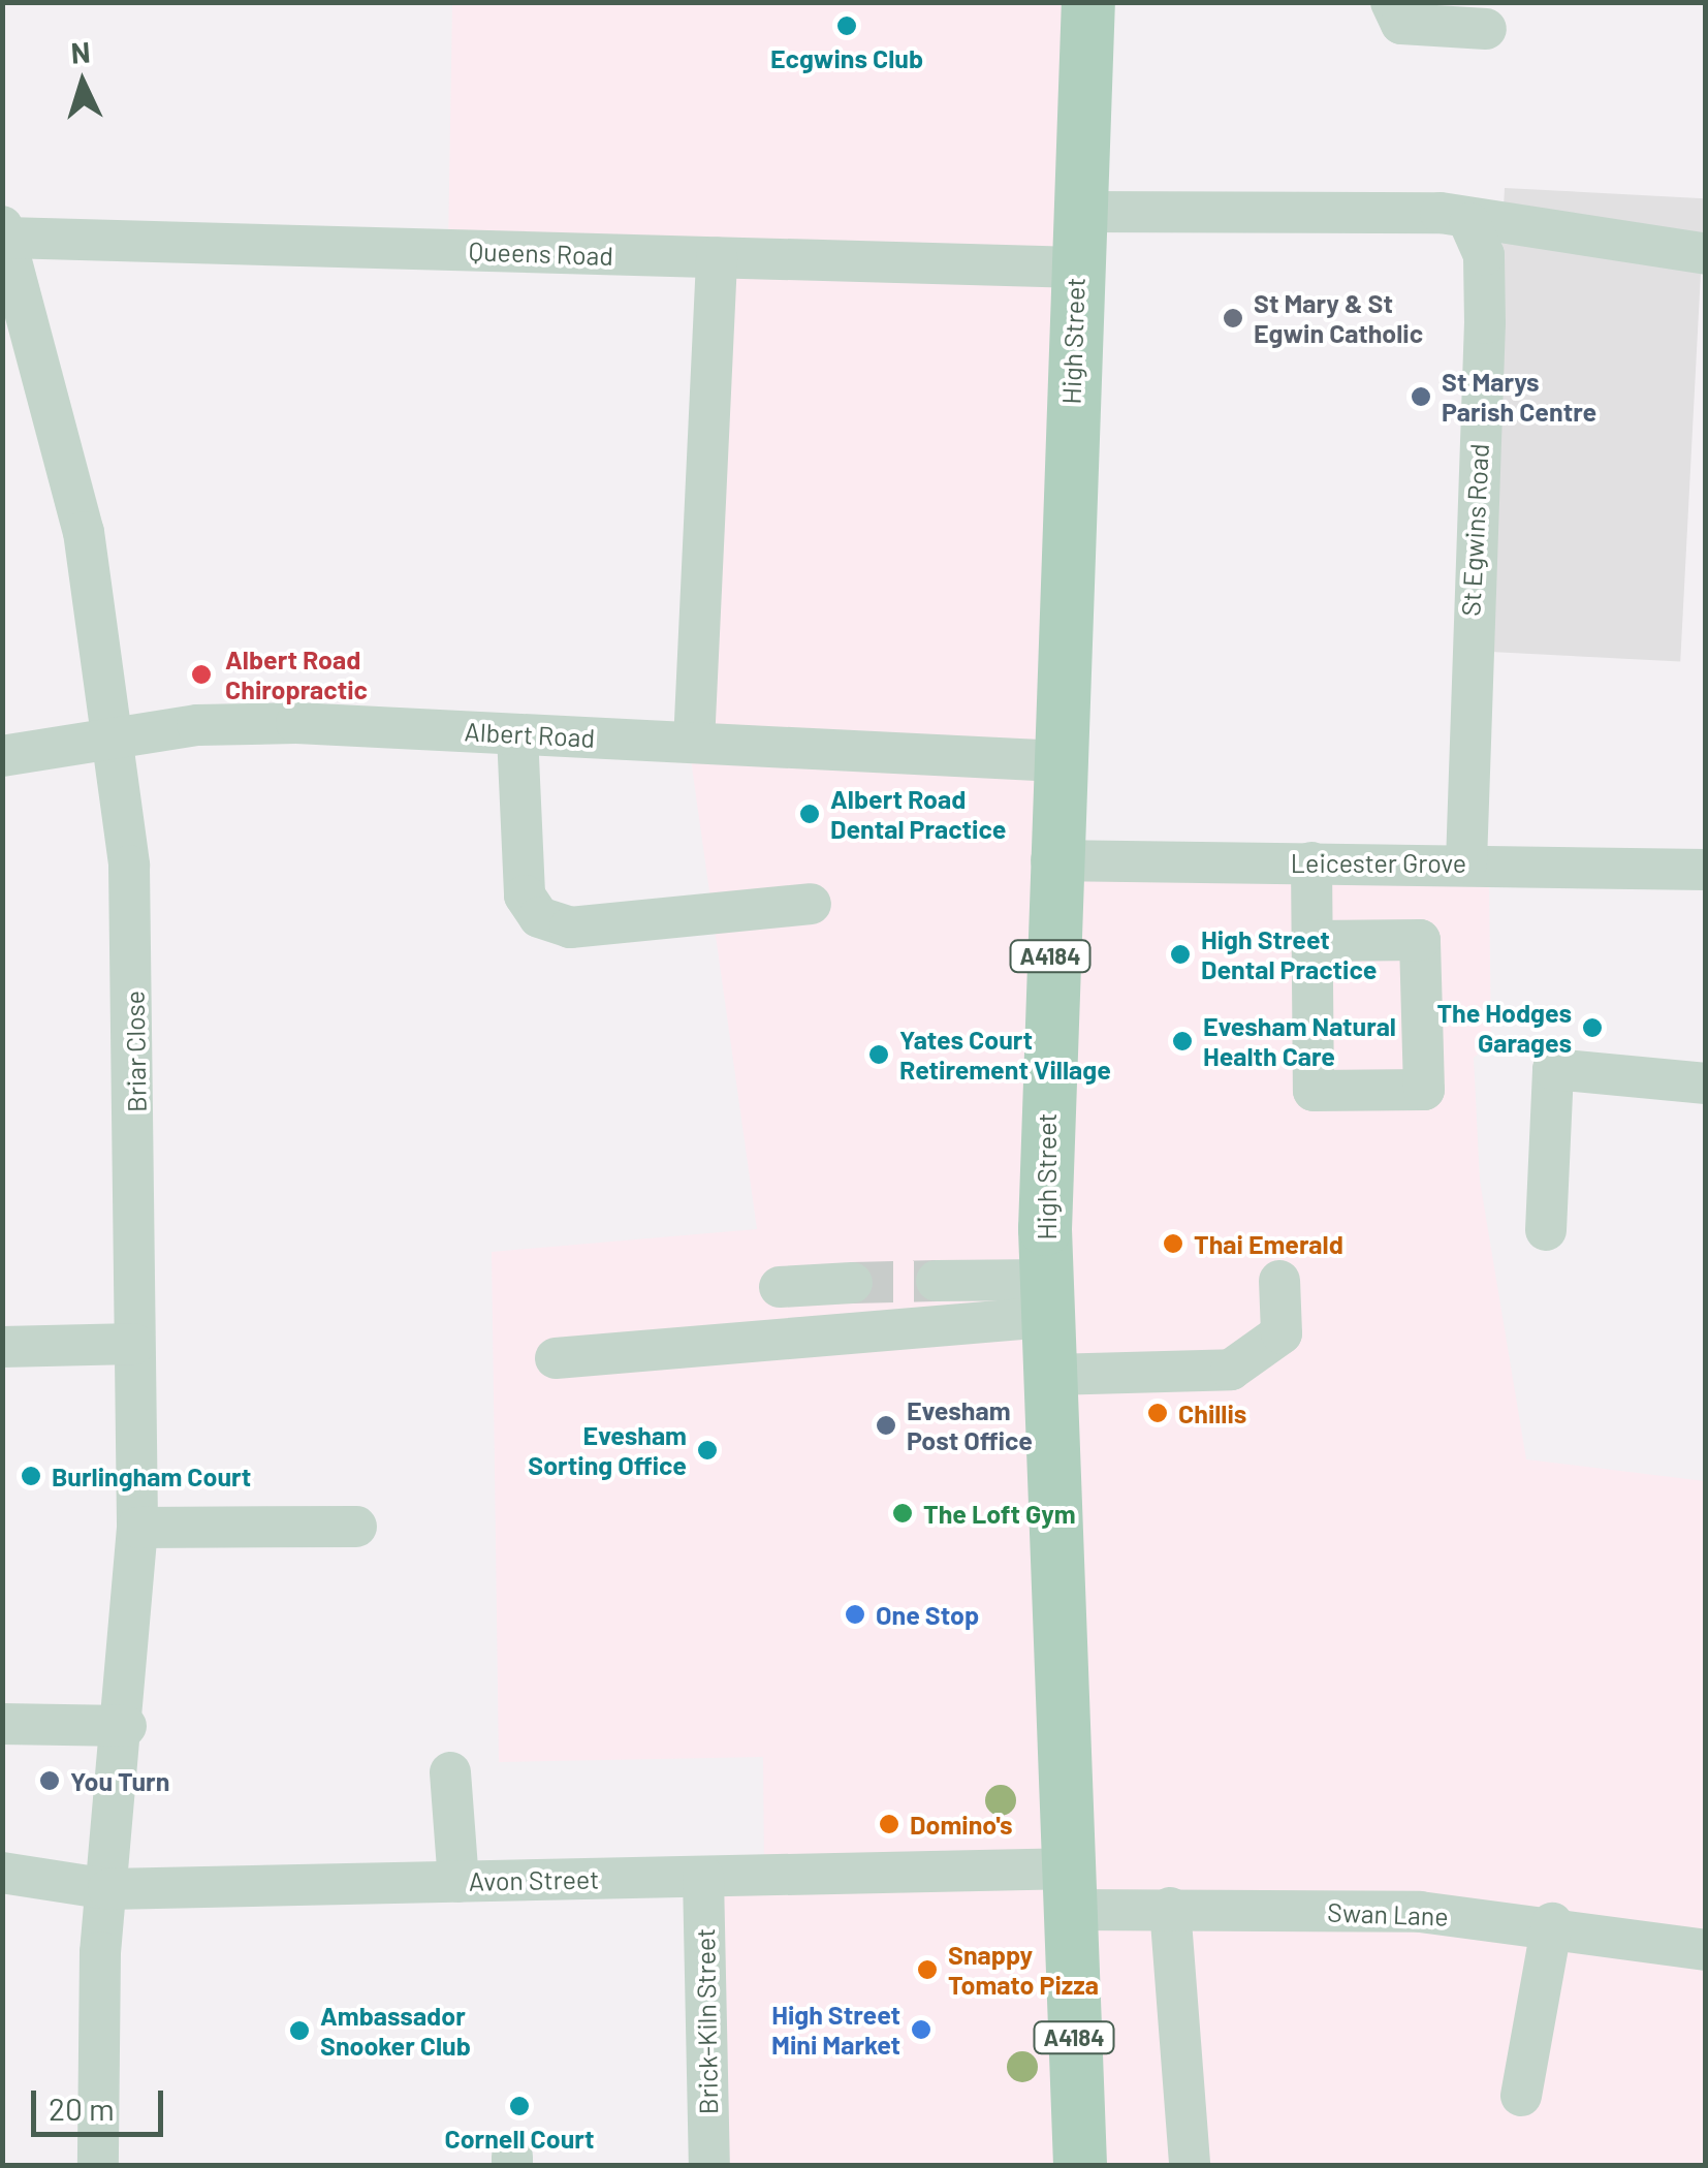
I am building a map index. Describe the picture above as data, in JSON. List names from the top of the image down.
{
  "streets": {
    "main road": ["High Street", "A4184"],
    "street": [
      "Queens Road",
      "St Egwins Road",
      "Albert Road",
      "Leicester Grove",
      "Briar Close",
      "Avon Street",
      "Swan Lane",
      "Brick-Kiln Street"
    ]
  },
  "crossings": [
    ["Queens Road", "High Street"],
    ["Queens Road", "Briar Close"],
    ["High Street", "Albert Road"],
    ["High Street", "Leicester Grove"],
    ["High Street", "Avon Street"],
    ["High Street", "Swan Lane"],
    ["St Egwins Road", "Leicester Grove"],
    ["Albert Road", "Briar Close"],
    ["Briar Close", "Avon Street"],
    ["Avon Street", "Swan Lane"],
    ["Avon Street", "Brick-Kiln Street"]
  ],
  "places": [
    "Ecgwins Club",
    "St Mary & St Egwin Catholic",
    "St Marys Parish Centre",
    "Albert Road Chiropractic",
    "Albert Road Dental Practice",
    "High Street Dental Practice",
    "The Hodges Garages",
    "Evesham Natural Health Care",
    "Yates Court Retirement Village",
    "Thai Emerald",
    "Chillis",
    "Evesham Post Office",
    "Evesham Sorting Office",
    "Burlingham Court",
    "The Loft Gym",
    "One Stop",
    "You Turn",
    "Domino's",
    "Snappy Tomato Pizza",
    "High Street Mini Market",
    "Ambassador Snooker Club",
    "Cornell Court"
  ],
  "scale_bar": "20 m",
  "north": "top"
}
